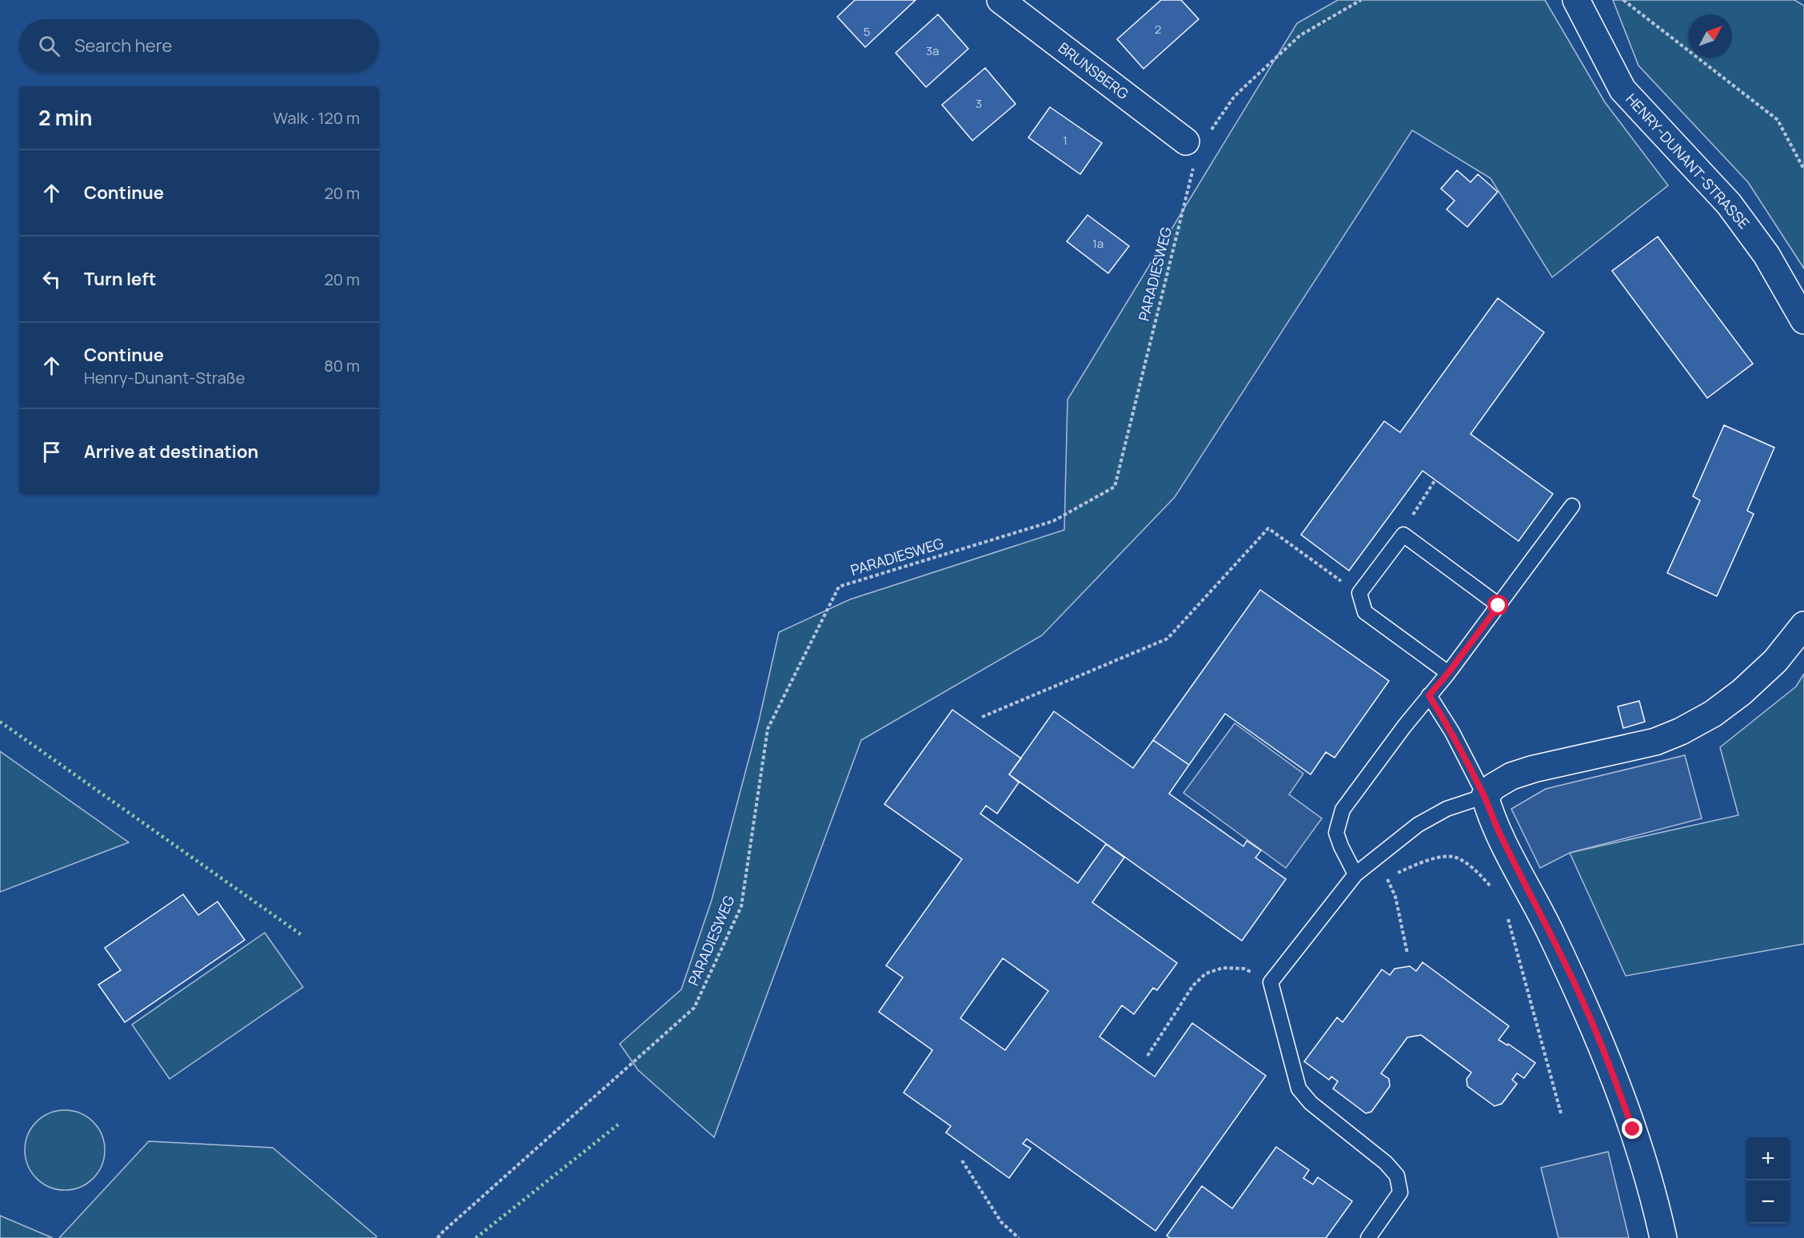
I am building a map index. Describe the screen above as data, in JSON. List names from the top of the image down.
{
  "streets": {
    "street": ["BRUNSBERG", "HENRY-DUNANT-STRASSE"],
    "path": ["PARADIESWEG"]
  },
  "house_numbers": [
    "2",
    "5",
    "3a",
    "3",
    "1",
    "1a"
  ],
  "north": "top right",
  "page": {
    "search": "Search here",
    "heading": ["2 min", "Walk · 120 m"],
    "list": [
      ["Continue", "20 m"],
      ["Turn left", "20 m"],
      ["Continue", "Henry-Dunant-Straße", "80 m"],
      "Arrive at destination"
    ],
    "map_buttons": ["+", "−"]
  }
}
